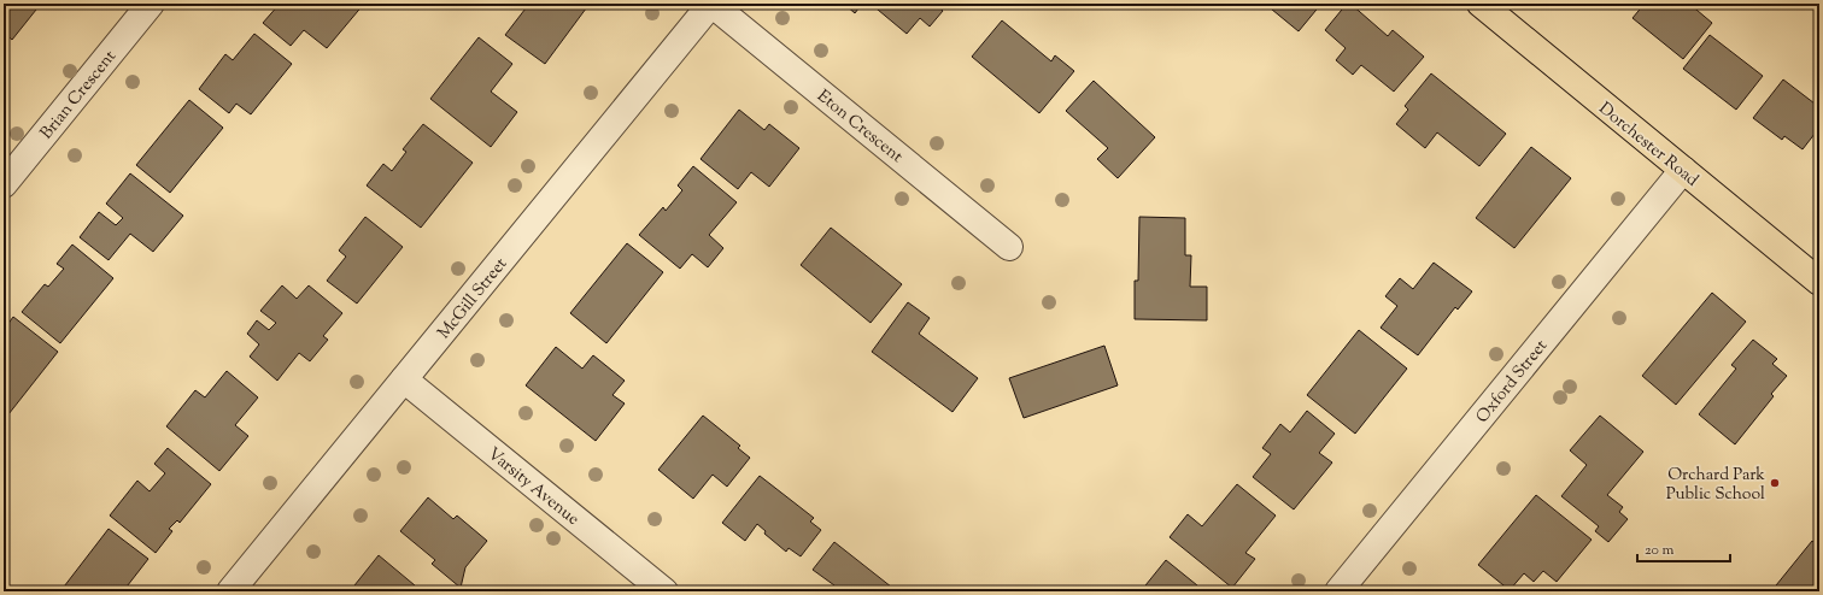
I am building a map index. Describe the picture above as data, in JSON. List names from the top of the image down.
{
  "streets": {
    "main road": ["Dorchester Road"],
    "street": [
      "Brian Crescent",
      "Eton Crescent",
      "McGill Street",
      "Oxford Street",
      "Varsity Avenue"
    ]
  },
  "crossings": [
    ["Eton Crescent", "McGill Street"],
    ["Dorchester Road", "Oxford Street"],
    ["McGill Street", "Varsity Avenue"]
  ],
  "places": ["Orchard Park Public School"],
  "scale_bar": "20 m"
}
